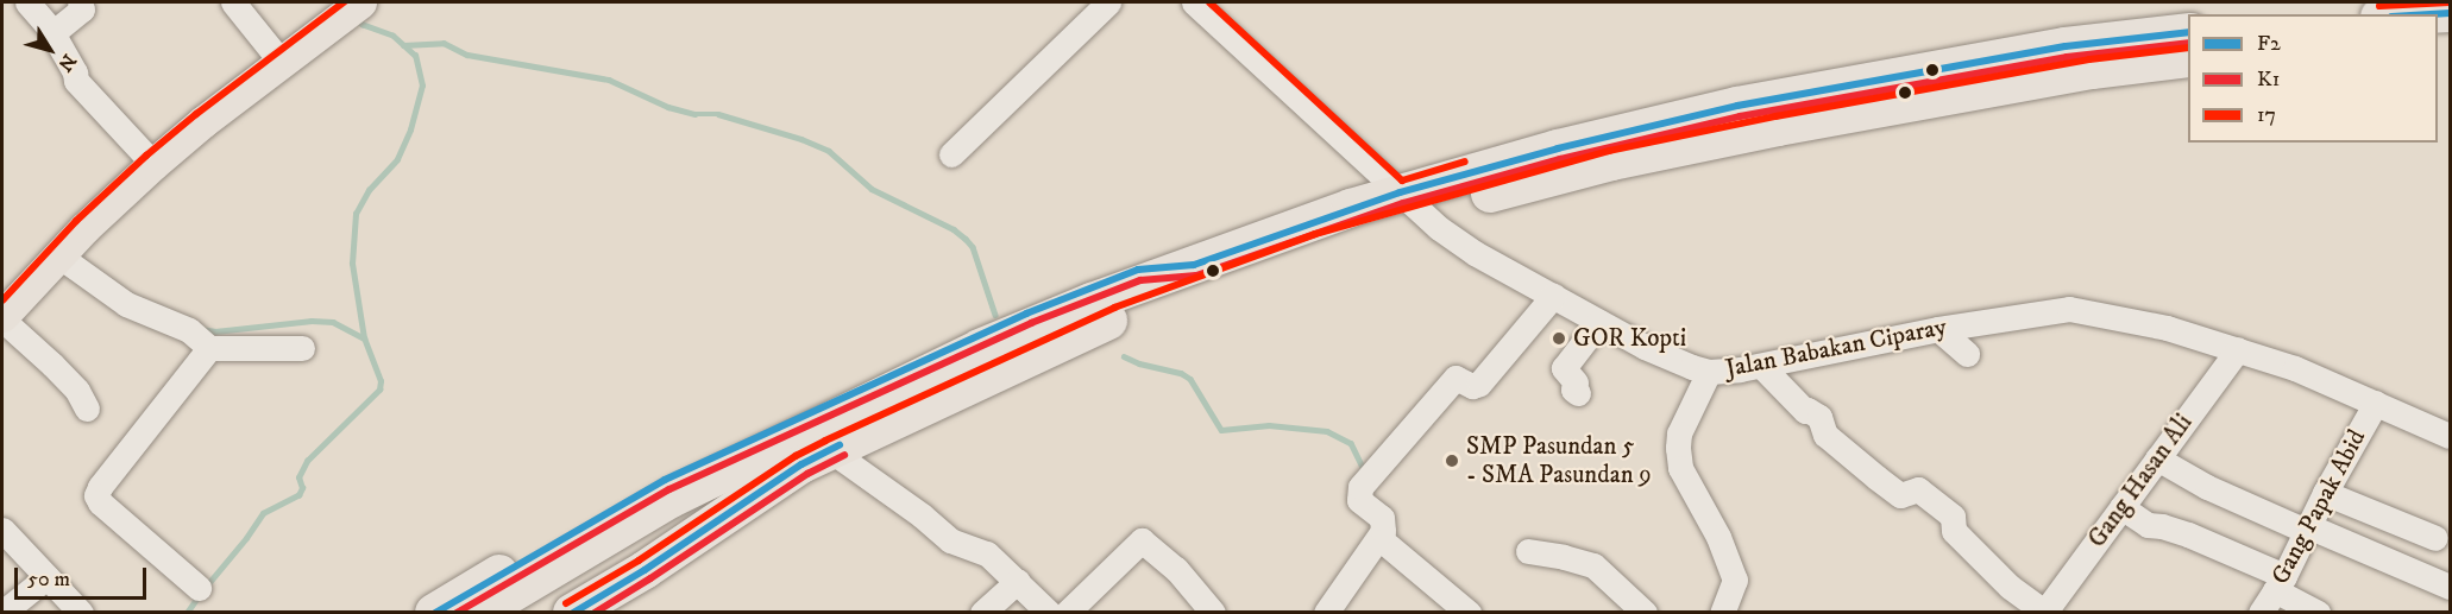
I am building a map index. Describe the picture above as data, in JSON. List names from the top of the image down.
{
  "streets": {
    "street": ["Jalan Babakan Ciparay", "Gang Hasan Ali", "Gang Papak Abid"]
  },
  "crossings": [
    ["Jalan Babakan Ciparay", "Gang Hasan Ali"],
    ["Jalan Babakan Ciparay", "Gang Papak Abid"]
  ],
  "places": ["GOR Kopti", "SMP Pasundan 5 - SMA Pasundan 9"],
  "lines": ["transit line 17", "transit line F2", "transit line K1"],
  "legend": ["F2", "K1", "17"],
  "scale_bar": "50 m",
  "north": "bottom right"
}
